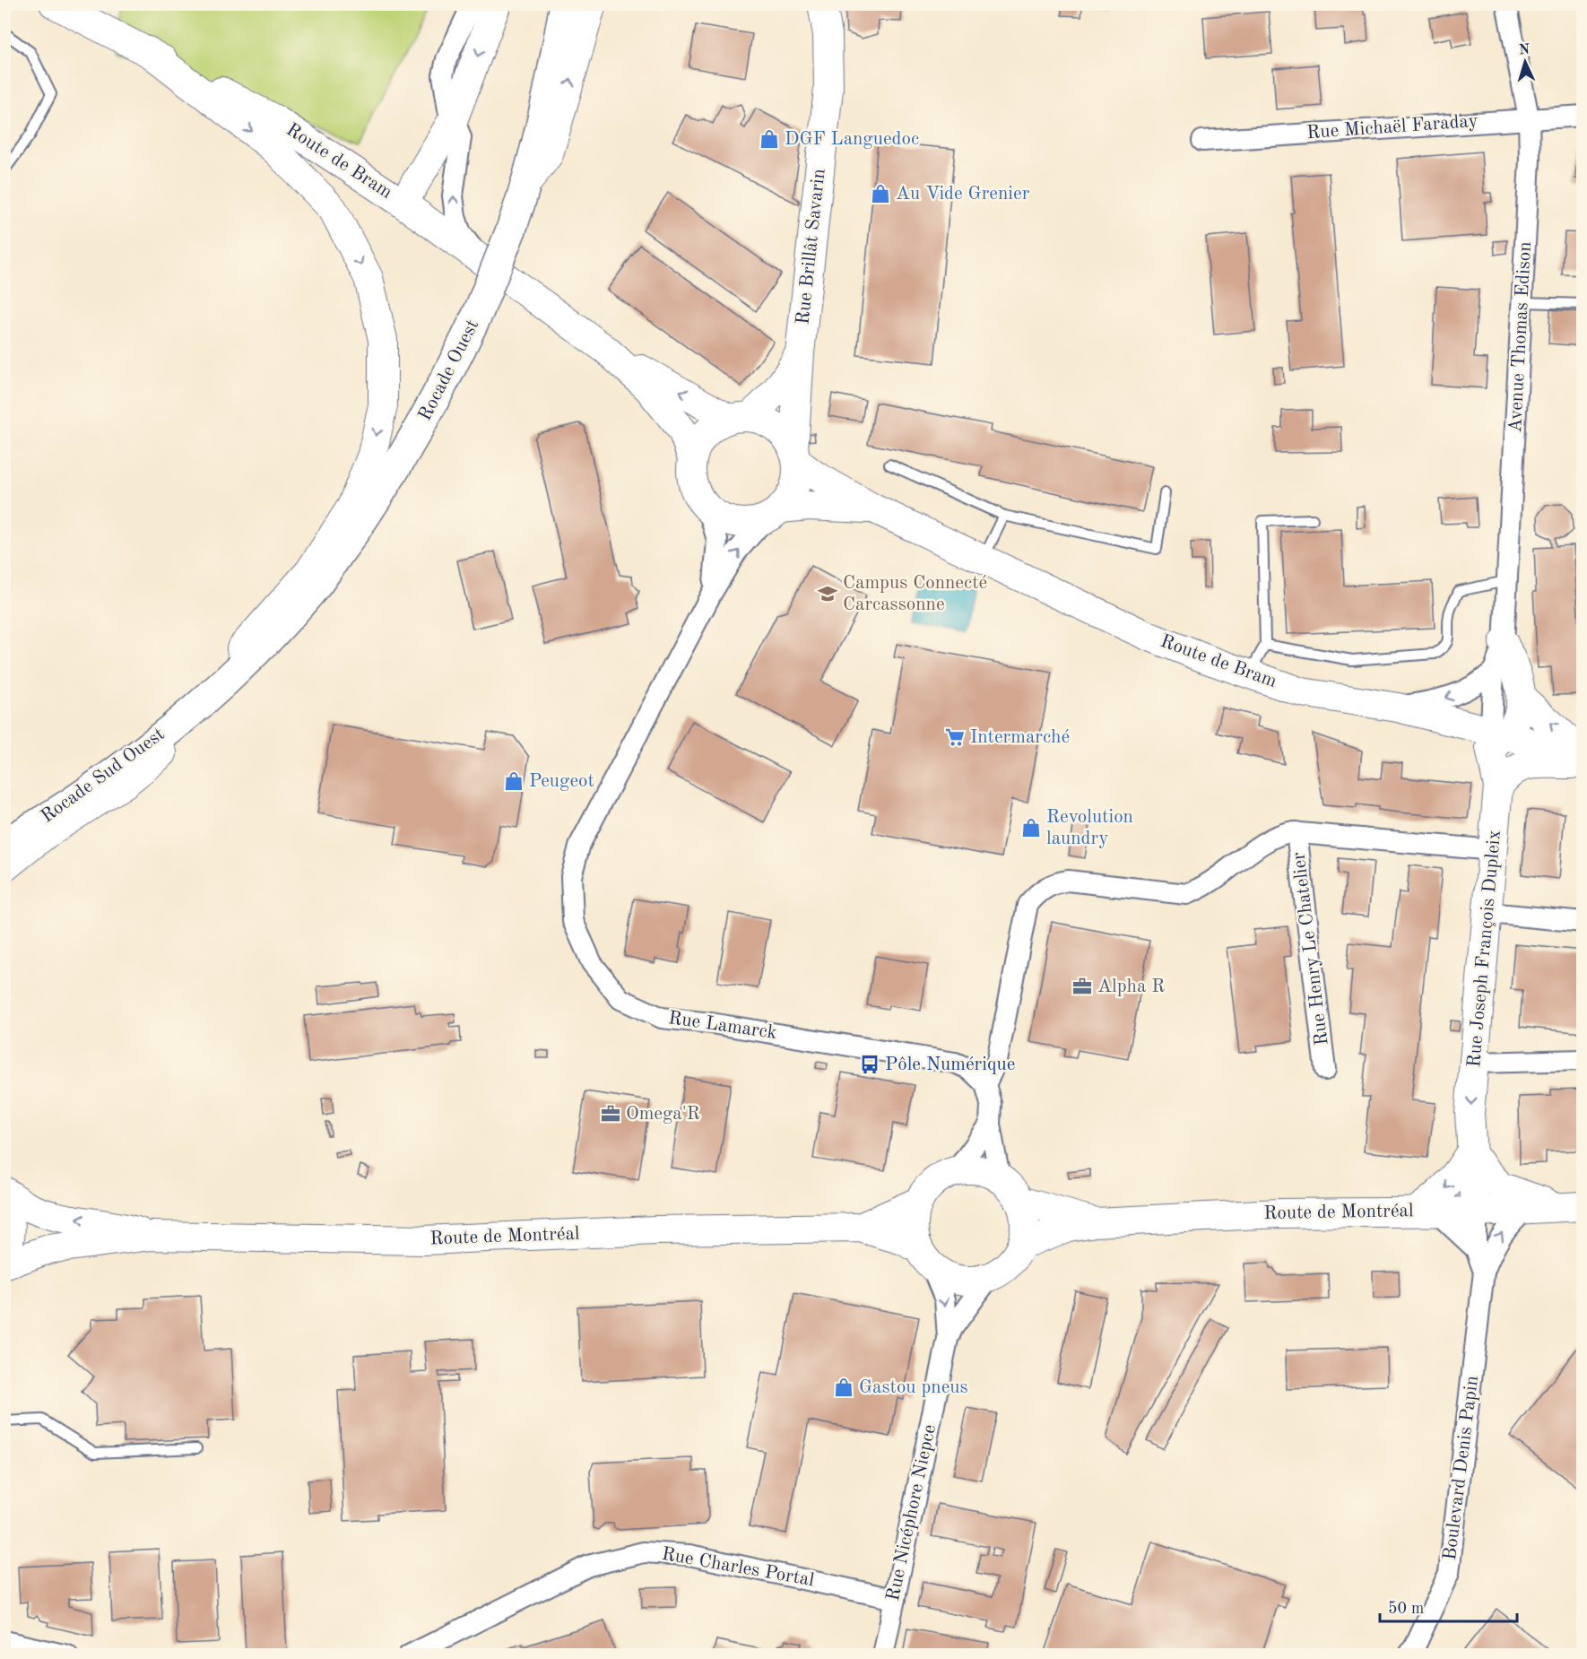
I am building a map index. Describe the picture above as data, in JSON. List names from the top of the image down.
{
  "streets": {
    "main road": [
      "Route de Bram",
      "Rue Brillât Savarin",
      "Rocade Ouest",
      "Rocade Sud Ouest",
      "Rue Joseph François Dupleix",
      "Route de Montréal"
    ],
    "street": [
      "Rue Michaël Faraday",
      "Avenue Thomas Edison",
      "Rue Henry Le Chatelier",
      "Rue Lamarck",
      "Boulevard Denis Papin",
      "Rue Nicéphore Niepce",
      "Rue Charles Portal"
    ]
  },
  "crossings": [
    ["Rue Michaël Faraday", "Avenue Thomas Edison"],
    ["Route de Bram", "Rue Brillât Savarin"],
    ["Route de Bram", "Avenue Thomas Edison"],
    ["Route de Bram", "Rue Joseph François Dupleix"],
    ["Route de Bram", "Rue Lamarck"],
    ["Rue Brillât Savarin", "Rue Lamarck"],
    ["Avenue Thomas Edison", "Rue Joseph François Dupleix"],
    ["Rocade Ouest", "Rocade Sud Ouest"],
    ["Rue Henry Le Chatelier", "Rue Joseph François Dupleix"],
    ["Rue Joseph François Dupleix", "Route de Montréal"],
    ["Rue Joseph François Dupleix", "Boulevard Denis Papin"],
    ["Route de Montréal", "Boulevard Denis Papin"],
    ["Route de Montréal", "Rue Nicéphore Niepce"],
    ["Rue Nicéphore Niepce", "Rue Charles Portal"]
  ],
  "places": {
    "shop": [
      "DGF Languedoc",
      "Au Vide Grenier",
      "Peugeot",
      "Revolution laundry",
      "Gastou pneus"
    ],
    "school or university": ["Campus Connecté Carcassonne"],
    "supermarket": ["Intermarché"],
    "office": ["Alpha R", "Omega'R"],
    "bus stop": ["Pôle Numérique"]
  },
  "scale_bar": "50 m",
  "north": "top"
}
